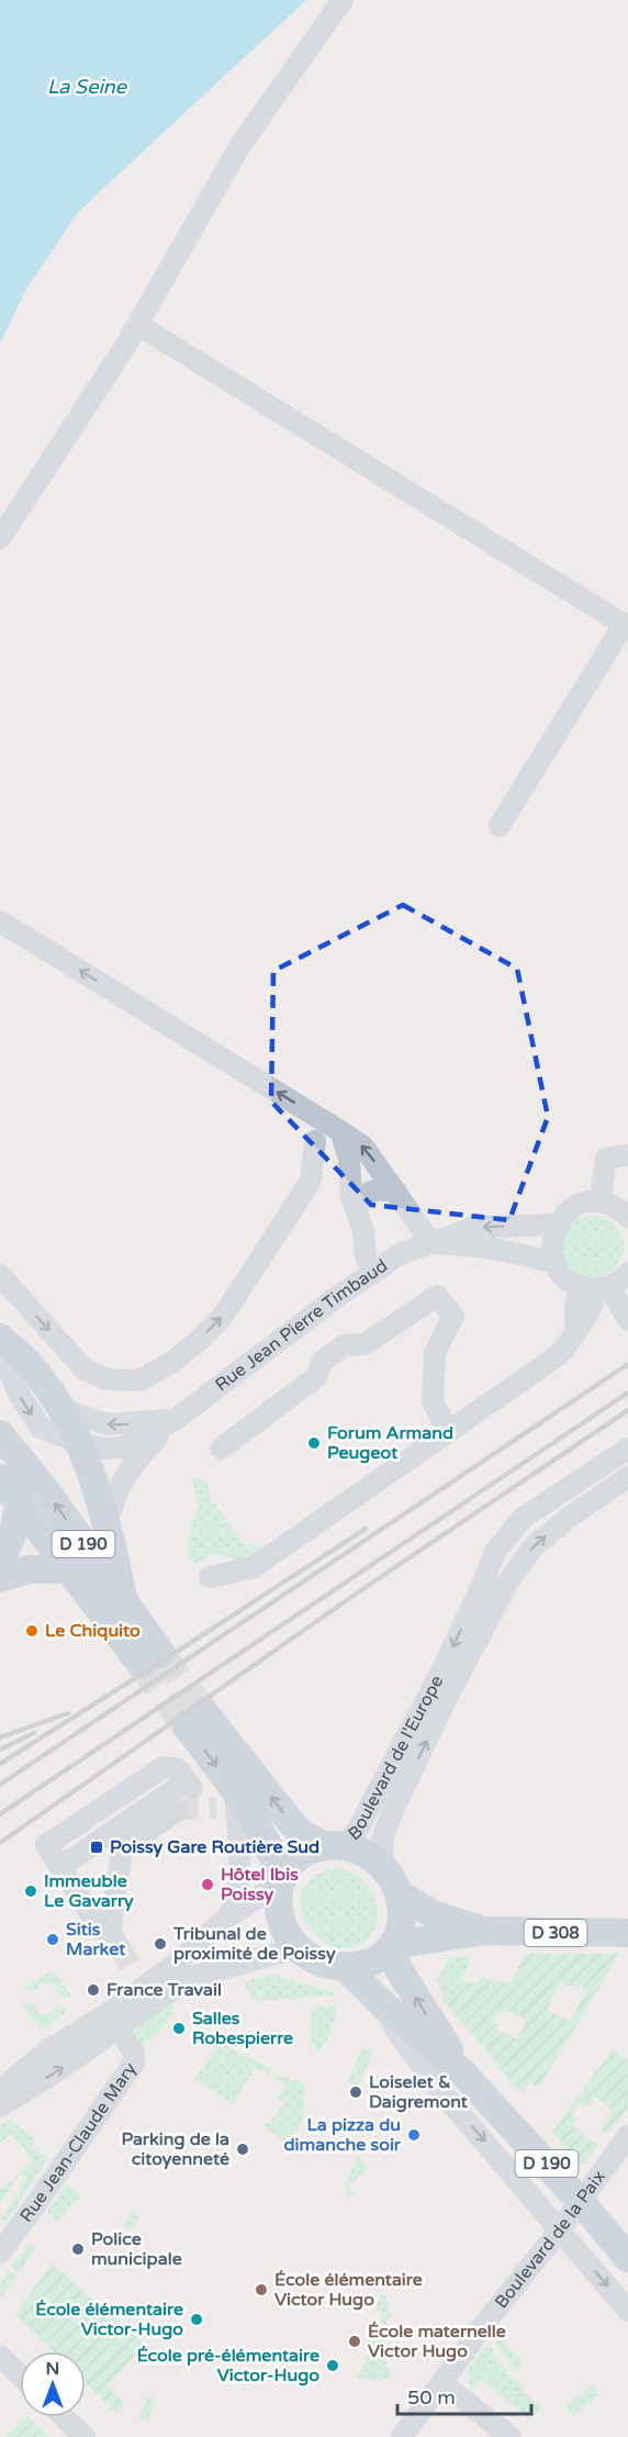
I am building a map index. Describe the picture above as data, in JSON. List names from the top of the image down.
{
  "streets": {
    "main road": ["D 190", "D 308"],
    "street": [
      "Rue Jean Pierre Timbaud",
      "Boulevard de l'Europe",
      "Rue Jean-Claude Mary",
      "Boulevard de la Paix"
    ]
  },
  "crossings": [
    ["D 190", "Boulevard de l'Europe"],
    ["D 190", "D 308"],
    ["D 190", "Boulevard de la Paix"],
    ["Boulevard de l'Europe", "D 308"]
  ],
  "water": ["La Seine"],
  "places": {
    "other": [
      "Forum Armand Peugeot",
      "Le Chiquito",
      "Hôtel Ibis Poissy",
      "Immeuble Le Gavarry",
      "Sitis Market",
      "Tribunal de proximité de Poissy",
      "France Travail",
      "Salles Robespierre",
      "Loiselet & Daigremont",
      "La pizza du dimanche soir",
      "Parking de la citoyenneté",
      "Police municipale",
      "École élémentaire Victor Hugo",
      "École élémentaire Victor-Hugo",
      "École maternelle Victor Hugo",
      "École pré-élémentaire Victor-Hugo"
    ],
    "transit": ["Poissy Gare Routière Sud"]
  },
  "scale_bar": "50 m",
  "north": "top"
}
